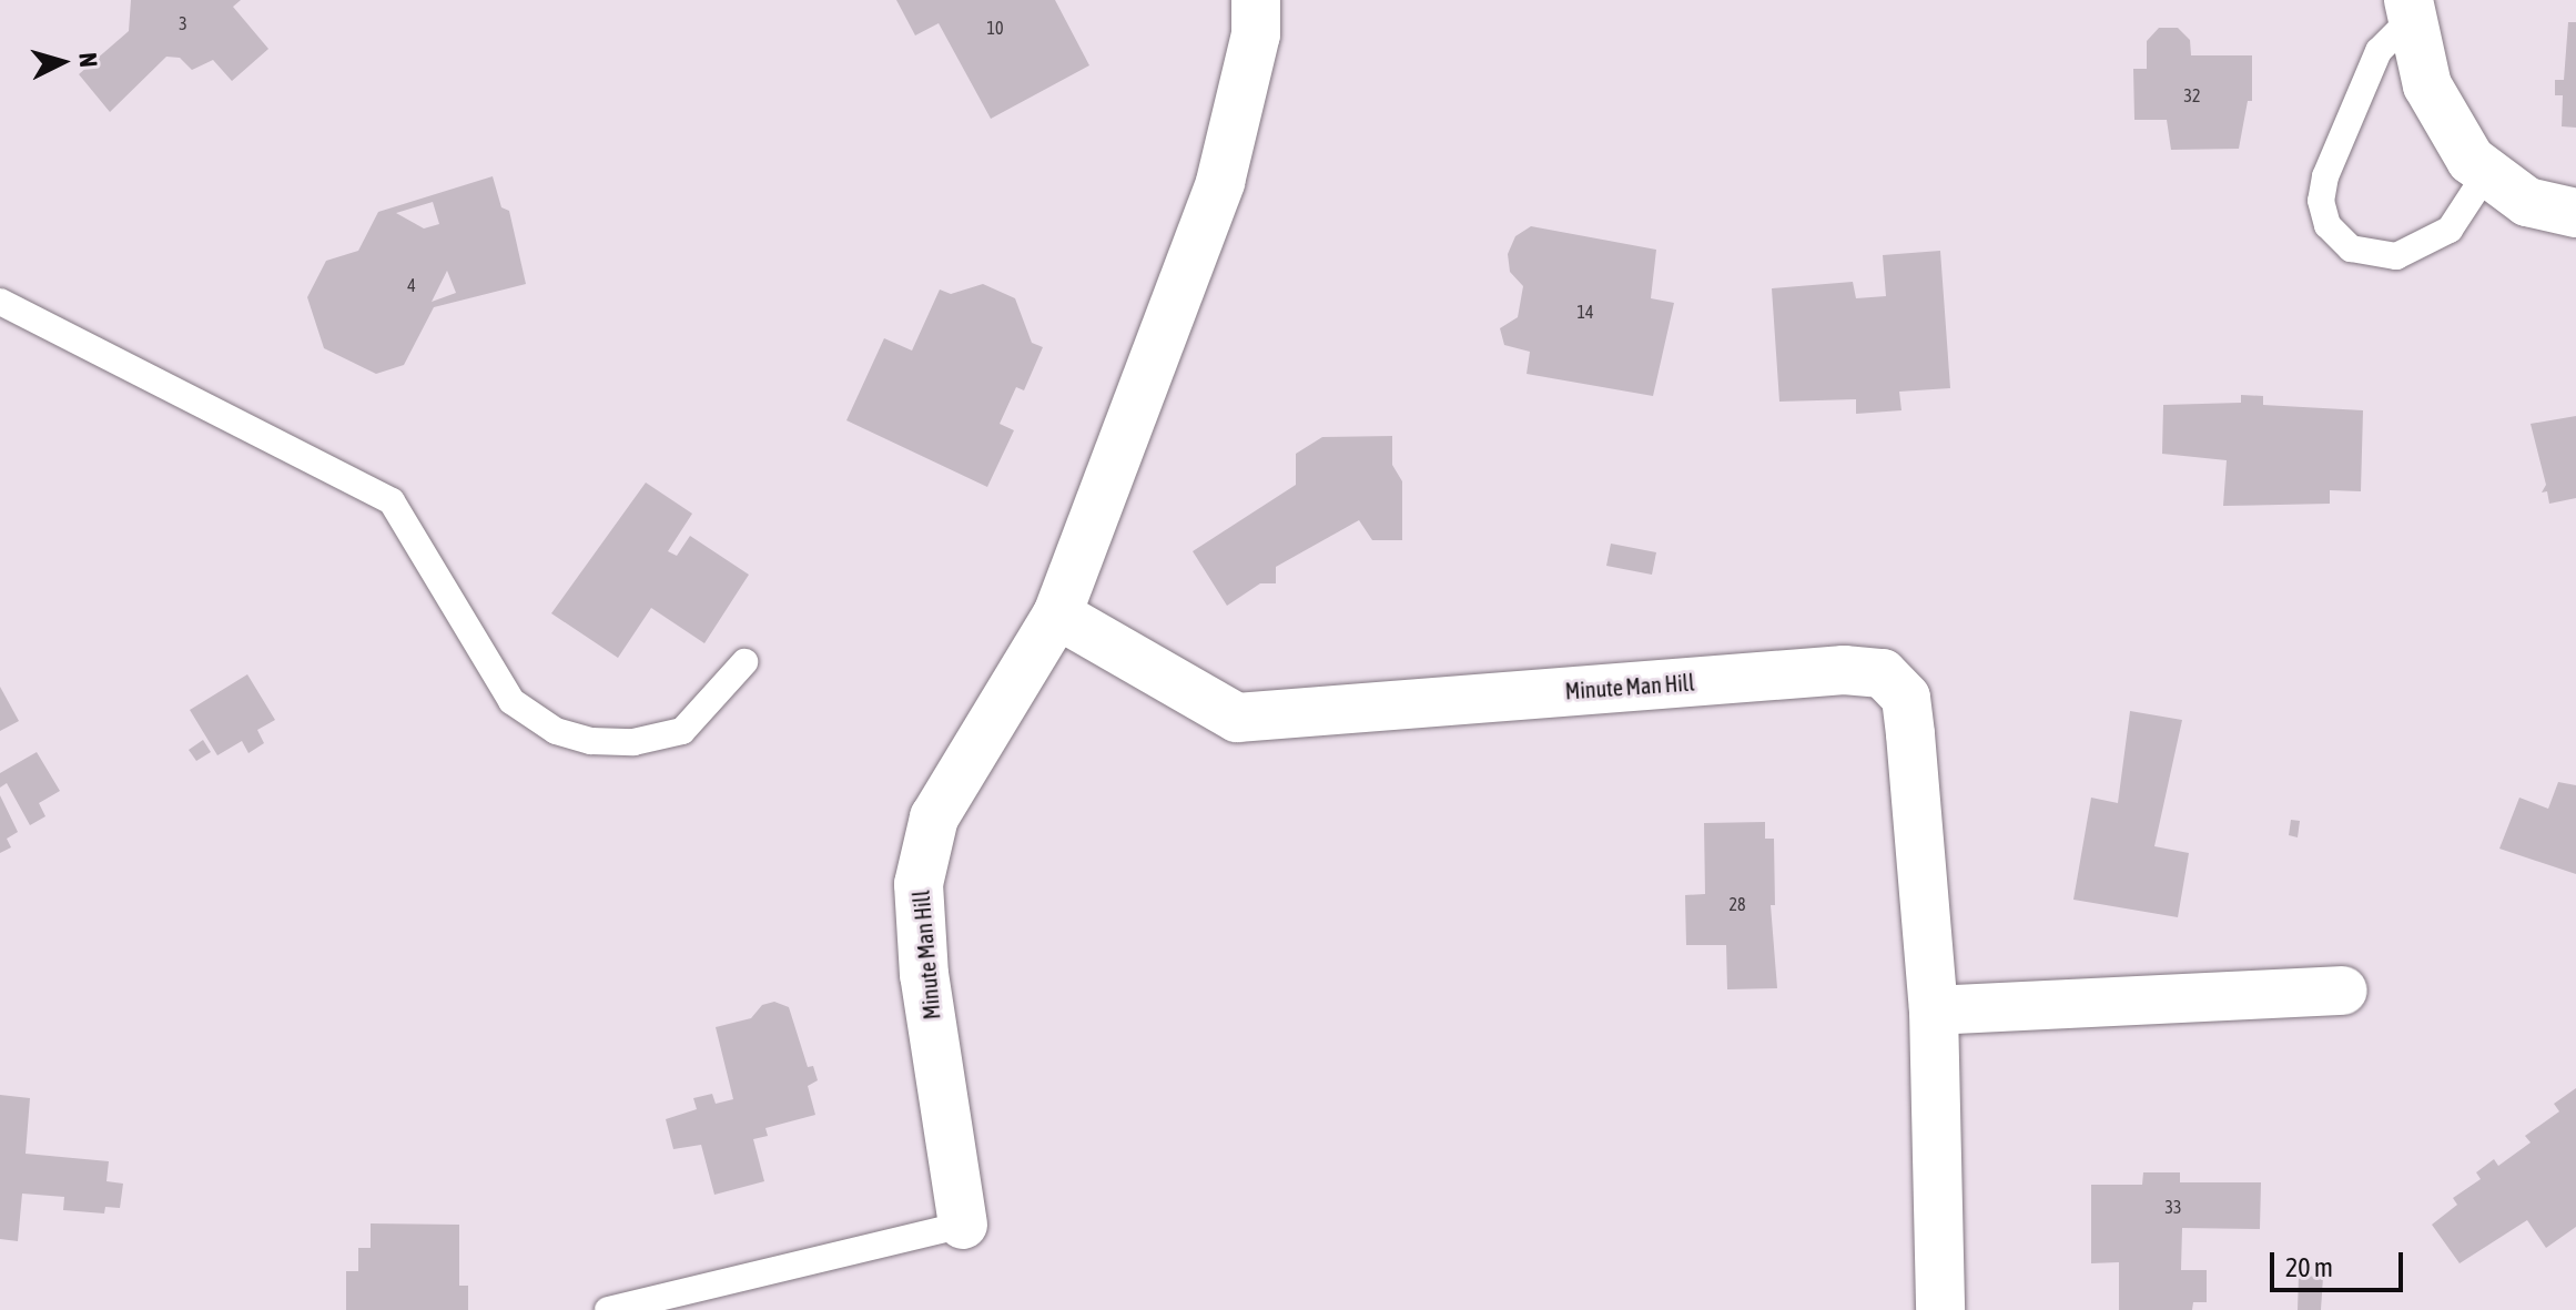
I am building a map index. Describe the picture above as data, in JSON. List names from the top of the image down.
{
  "streets": {
    "street": ["Minute Man Hill"]
  },
  "house_numbers": [
    "3",
    "10",
    "32",
    "4",
    "14",
    "28",
    "33"
  ],
  "scale_bar": "20 m",
  "north": "right"
}
